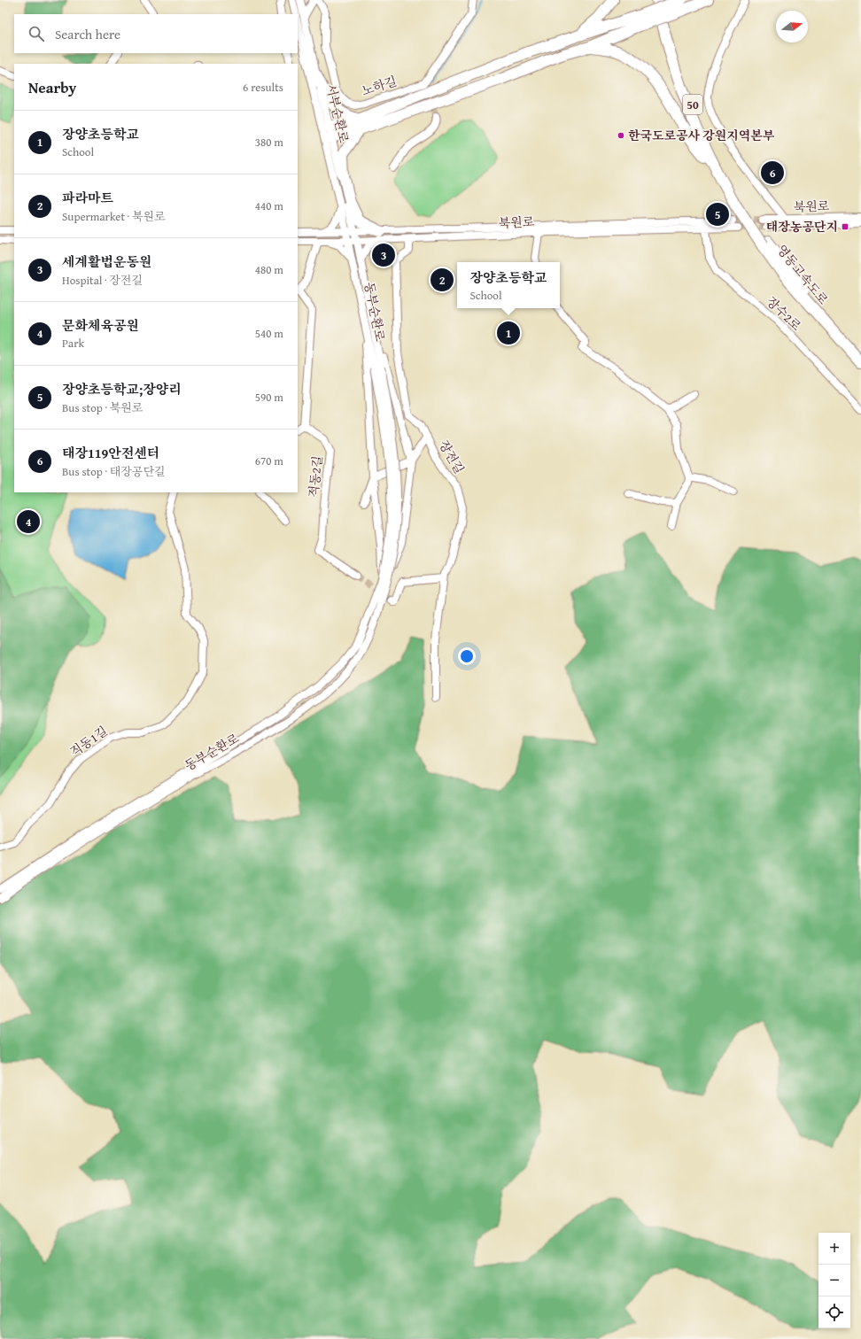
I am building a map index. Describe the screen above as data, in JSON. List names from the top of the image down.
{
  "streets": {
    "highway": ["50", "영동고속도로"],
    "street": [
      "노하길",
      "서부순환로",
      "북원로",
      "동부순환로",
      "장수2로",
      "장전길",
      "적동2길",
      "직동1길"
    ]
  },
  "crossings": [
    ["서부순환로", "북원로"],
    ["서부순환로", "동부순환로"],
    ["북원로", "동부순환로"],
    ["북원로", "장수2로"],
    ["북원로", "장전길"]
  ],
  "places": {
    "other": ["한국도로공사 강원지역본부"],
    "transit": ["태장농공단지"]
  },
  "north": "right",
  "page": {
    "search": "Search here",
    "heading": ["Nearby", "6 results"],
    "list": [
      {
        "mark": "1",
        "name": "장양초등학교",
        "note": "School",
        "value": "380 m"
      },
      {
        "mark": "2",
        "name": "파라마트",
        "note": "Supermarket · 북원로",
        "value": "440 m"
      },
      {
        "mark": "3",
        "name": "세계활법운동원",
        "note": "Hospital · 장전길",
        "value": "480 m"
      },
      {
        "mark": "4",
        "name": "문화체육공원",
        "note": "Park",
        "value": "540 m"
      },
      {
        "mark": "5",
        "name": "장양초등학교;장양리",
        "note": "Bus stop · 북원로",
        "value": "590 m"
      },
      {
        "mark": "6",
        "name": "태장119안전센터",
        "note": "Bus stop · 태장공단길",
        "value": "670 m"
      }
    ],
    "pins": [
      "6",
      "5",
      "3",
      "2",
      "1",
      "4"
    ],
    "popup": ["장양초등학교", "School"],
    "map_buttons": ["+", "−"]
  }
}
